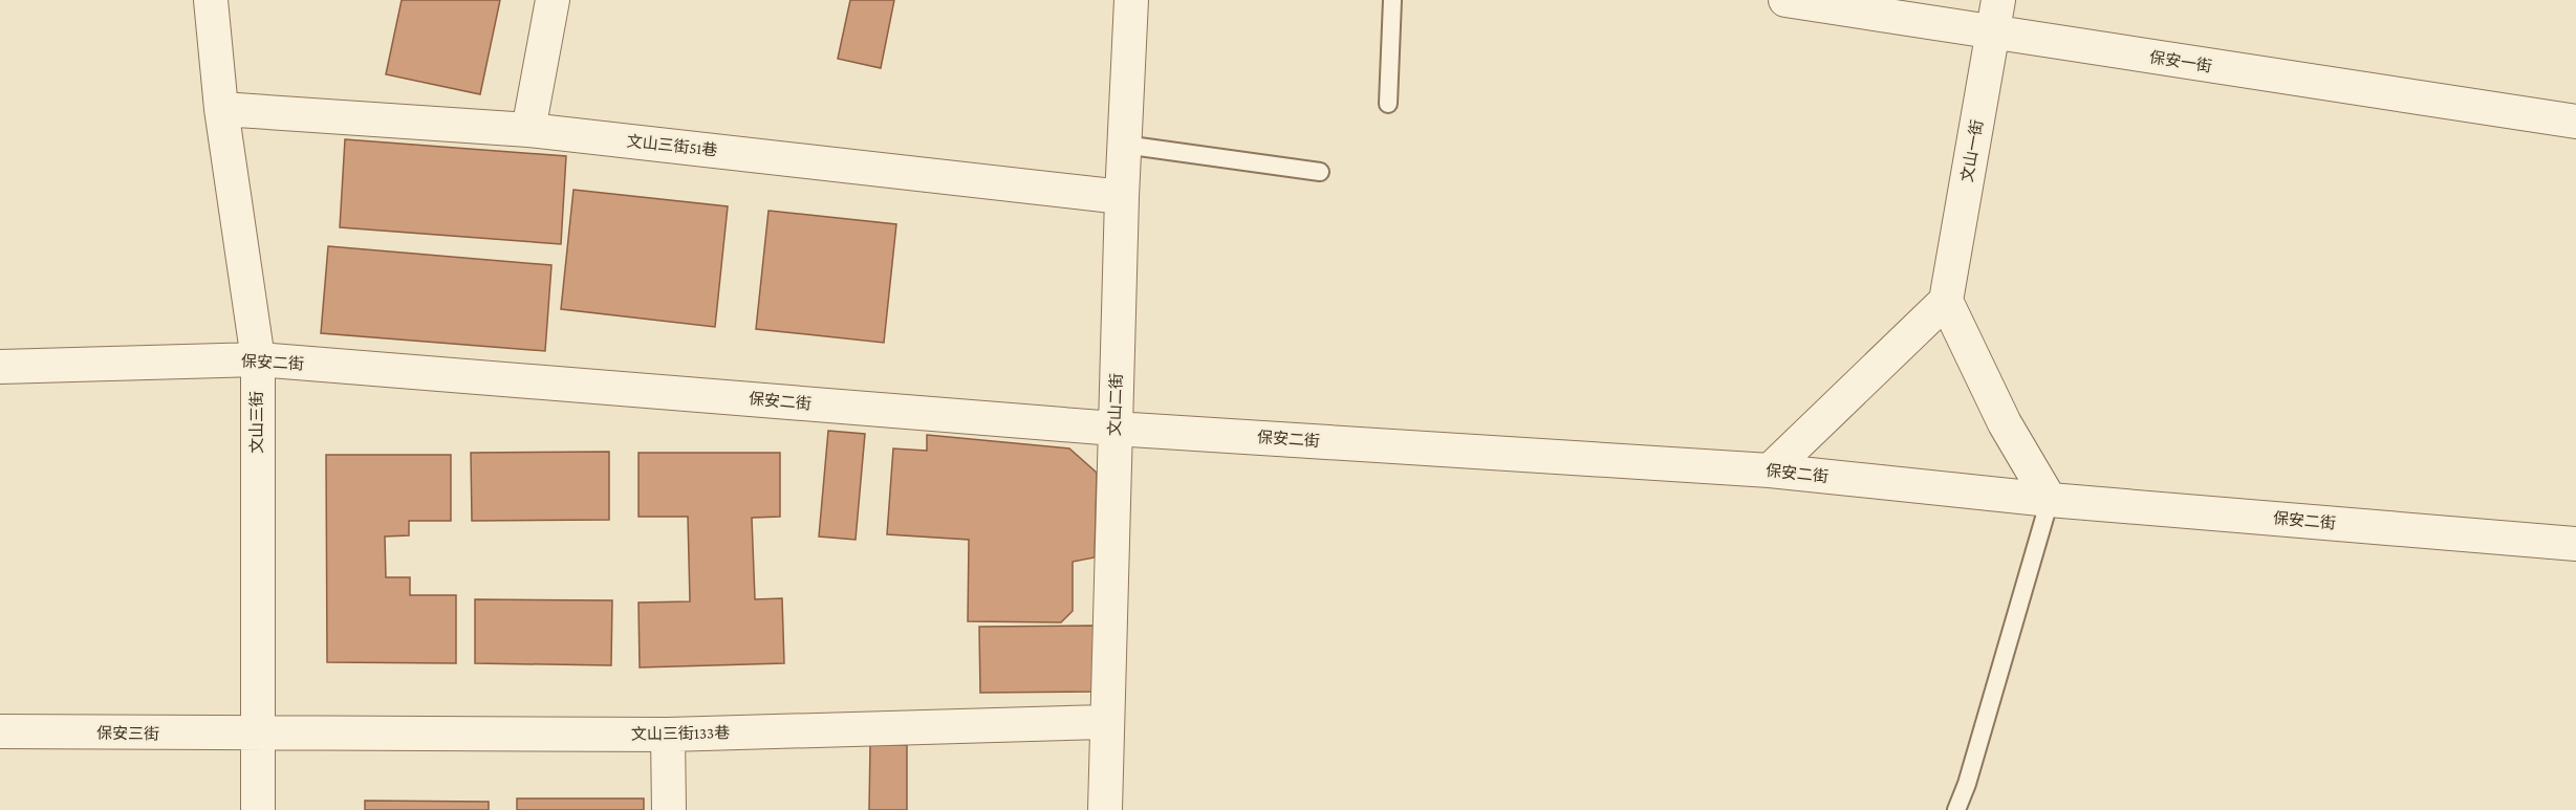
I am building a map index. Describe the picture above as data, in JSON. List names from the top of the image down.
{
  "streets": {
    "street": [
      "保安一街",
      "文山三街51巷",
      "文山一街",
      "保安二街",
      "文山二街",
      "文山三街",
      "保安三街",
      "文山三街133巷"
    ]
  },
  "crossings": [
    ["保安一街", "文山一街"],
    ["文山三街51巷", "文山二街"],
    ["文山三街51巷", "文山三街"],
    ["保安二街", "文山二街"],
    ["保安二街", "文山三街"],
    ["文山二街", "文山三街133巷"],
    ["文山三街", "保安三街"],
    ["文山三街", "文山三街133巷"],
    ["保安三街", "文山三街133巷"]
  ]
}
